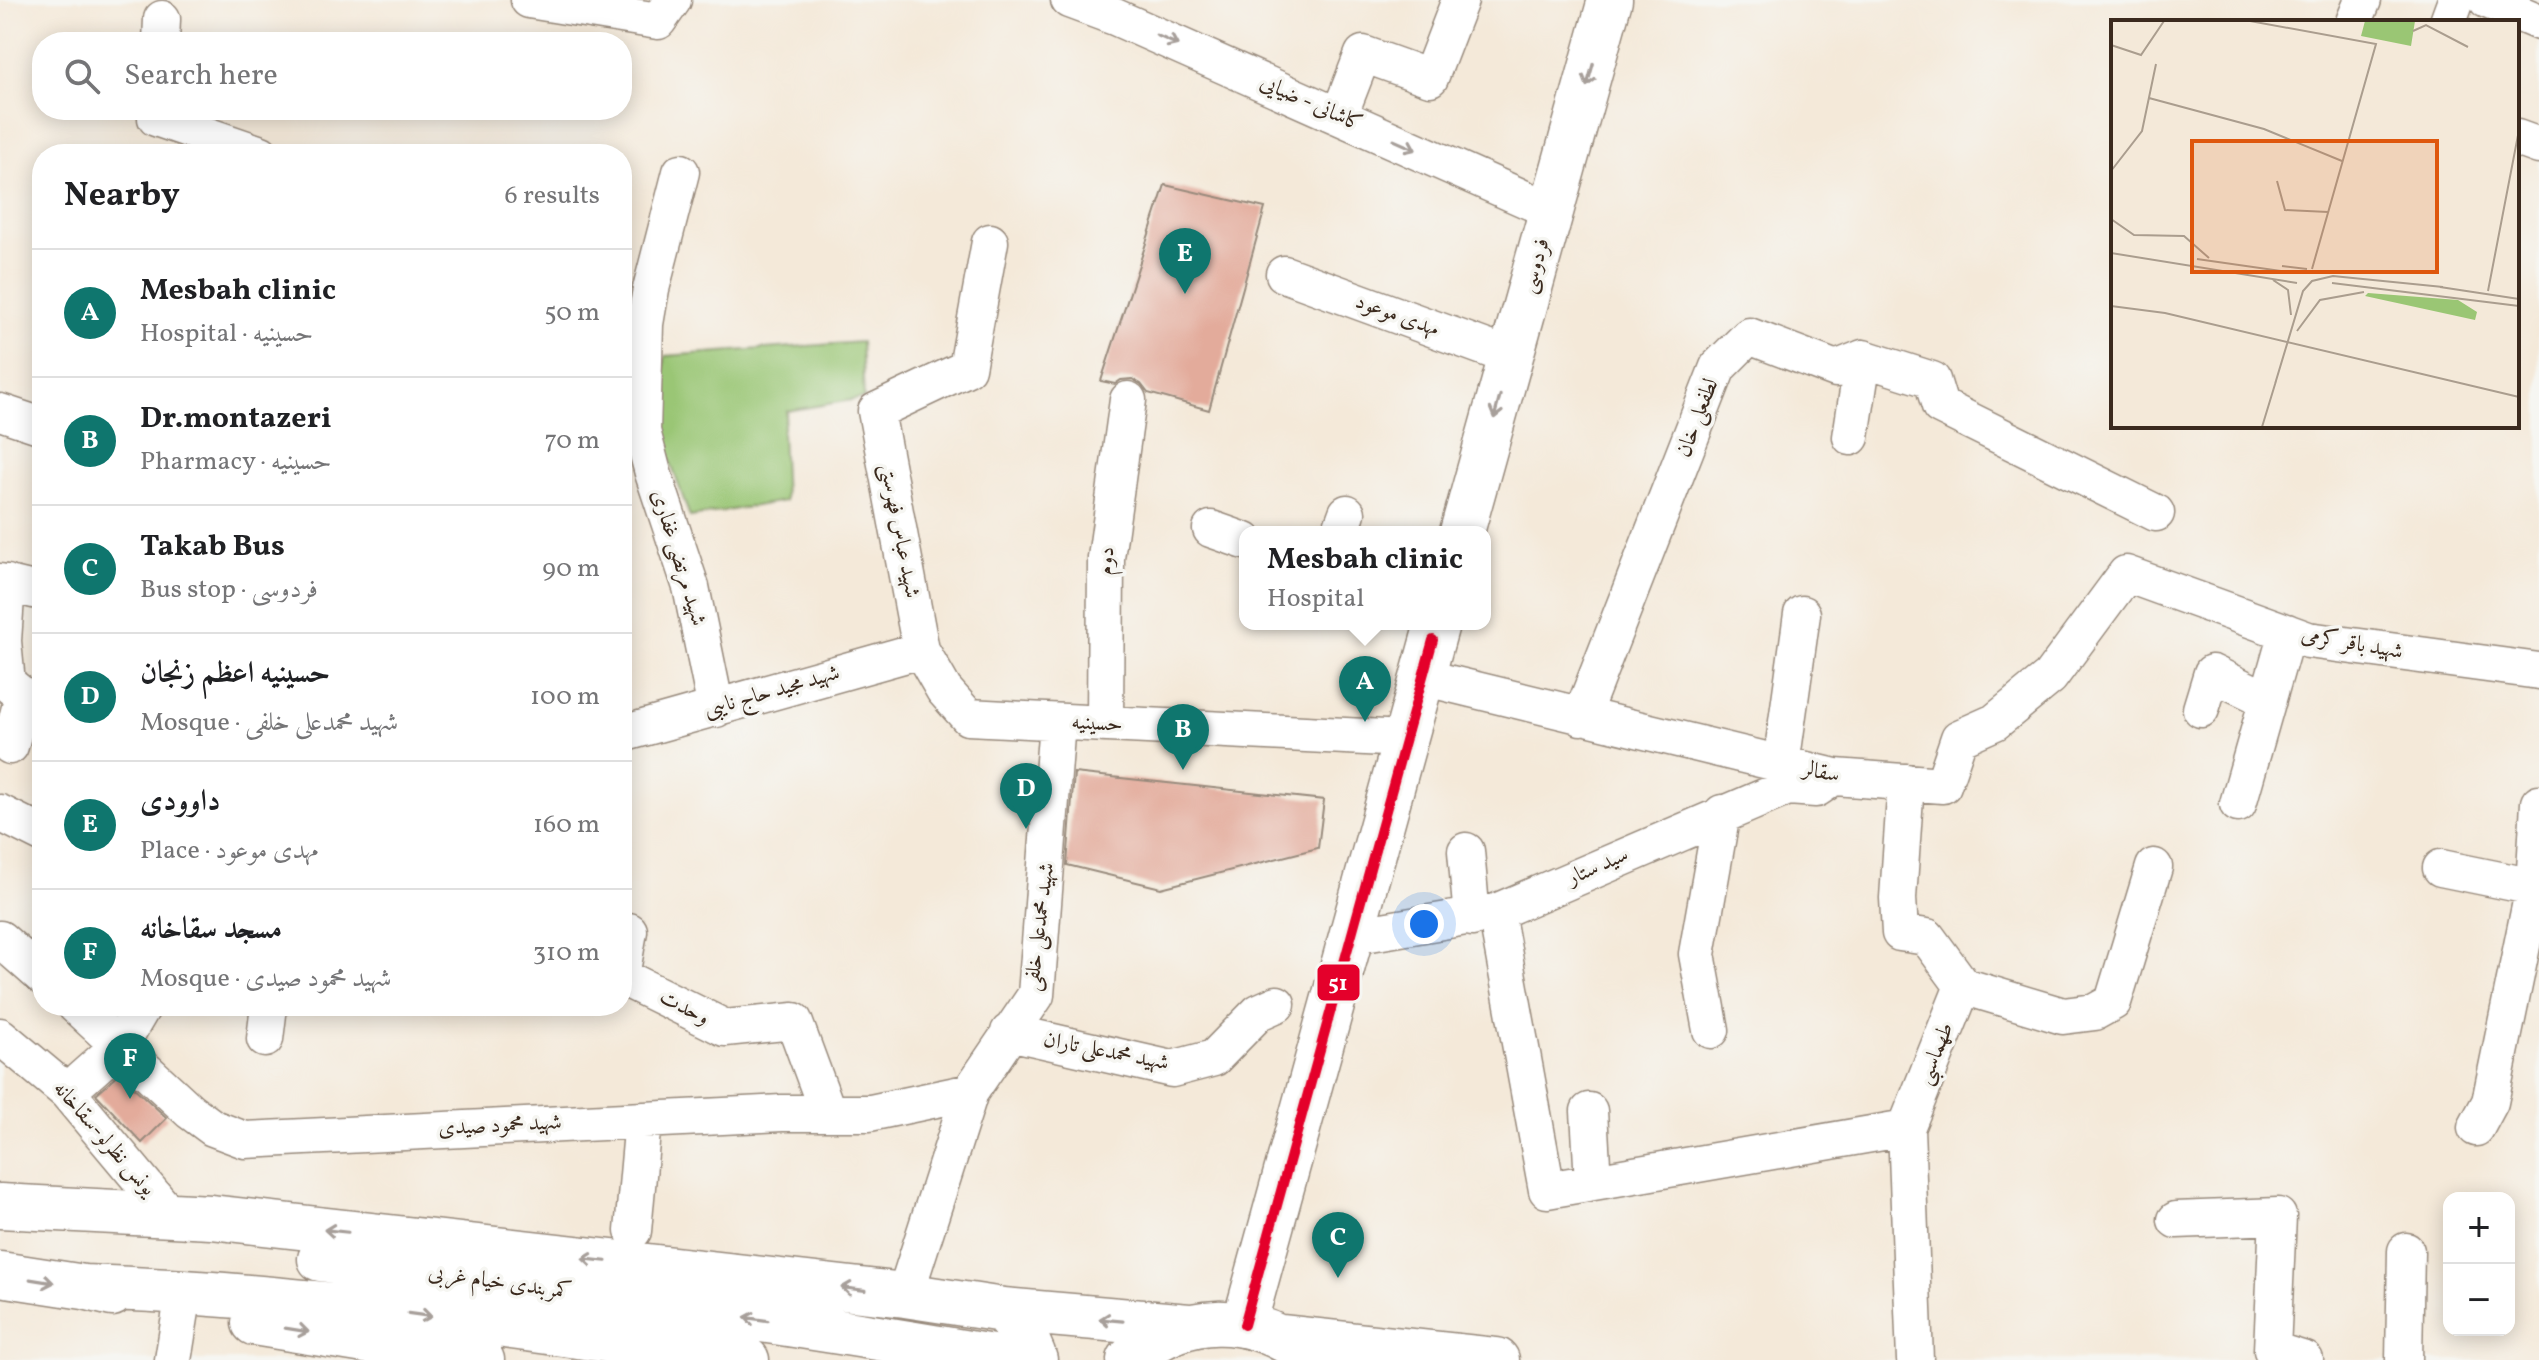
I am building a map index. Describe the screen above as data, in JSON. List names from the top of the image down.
{
  "streets": {
    "main road": ["فردوسی", "کمربندی خیام غربی"],
    "street": [
      "کاشانی - ضیایی",
      "مهدی موعود",
      "لطفعلی خان",
      "شهید عباس فهرستی",
      "شهید مرتضی غفاری",
      "دوم",
      "شهید باقر کرمی",
      "شهید مجید حاج نایبی",
      "حسینیه",
      "سقالر",
      "سید ستار",
      "شهید محمدعلی خلفی",
      "وحدت",
      "شهید محمدعلی تاران",
      "طهماسبی",
      "شهید محمود صیدی",
      "یونس نظرلو-سقاخانه"
    ]
  },
  "crossings": [
    ["کاشانی - ضیایی", "فردوسی"],
    ["فردوسی", "مهدی موعود"],
    ["لطفعلی خان", "سقالر"],
    ["شهید عباس فهرستی", "شهید مجید حاج نایبی"],
    ["شهید عباس فهرستی", "حسینیه"],
    ["شهید مرتضی غفاری", "شهید مجید حاج نایبی"],
    ["دوم", "حسینیه"],
    ["شهید باقر کرمی", "سقالر"],
    ["شهید مجید حاج نایبی", "حسینیه"],
    ["حسینیه", "شهید محمدعلی خلفی"],
    ["سقالر", "سید ستار"],
    ["شهید محمدعلی خلفی", "شهید محمدعلی تاران"],
    ["شهید محمدعلی خلفی", "شهید محمود صیدی"],
    ["وحدت", "شهید محمود صیدی"]
  ],
  "one_way": ["کاشانی - ضیایی", "فردوسی"],
  "lines": ["transit line 51"],
  "page": {
    "search": "Search here",
    "heading": ["Nearby", "6 results"],
    "pins": [
      "E",
      "A",
      "B",
      "D",
      "F",
      "C"
    ],
    "list": [
      {
        "mark": "A",
        "name": "Mesbah clinic",
        "note": "Hospital · حسینیه",
        "value": "50 m"
      },
      {
        "mark": "B",
        "name": "Dr.montazeri",
        "note": "Pharmacy · حسینیه",
        "value": "70 m"
      },
      {
        "mark": "C",
        "name": "Takab Bus",
        "note": "Bus stop · فردوسی",
        "value": "90 m"
      },
      {
        "mark": "D",
        "name": "حسینیه اعظم زنجان",
        "note": "Mosque · شهید محمدعلی خلفی",
        "value": "100 m"
      },
      {
        "mark": "E",
        "name": "داوودی",
        "note": "Place · مهدی موعود",
        "value": "160 m"
      },
      {
        "mark": "F",
        "name": "مسجد سقاخانه",
        "note": "Mosque · شهید محمود صیدی",
        "value": "310 m"
      }
    ],
    "popup": ["Mesbah clinic", "Hospital"],
    "map_buttons": ["+", "−"]
  }
}
